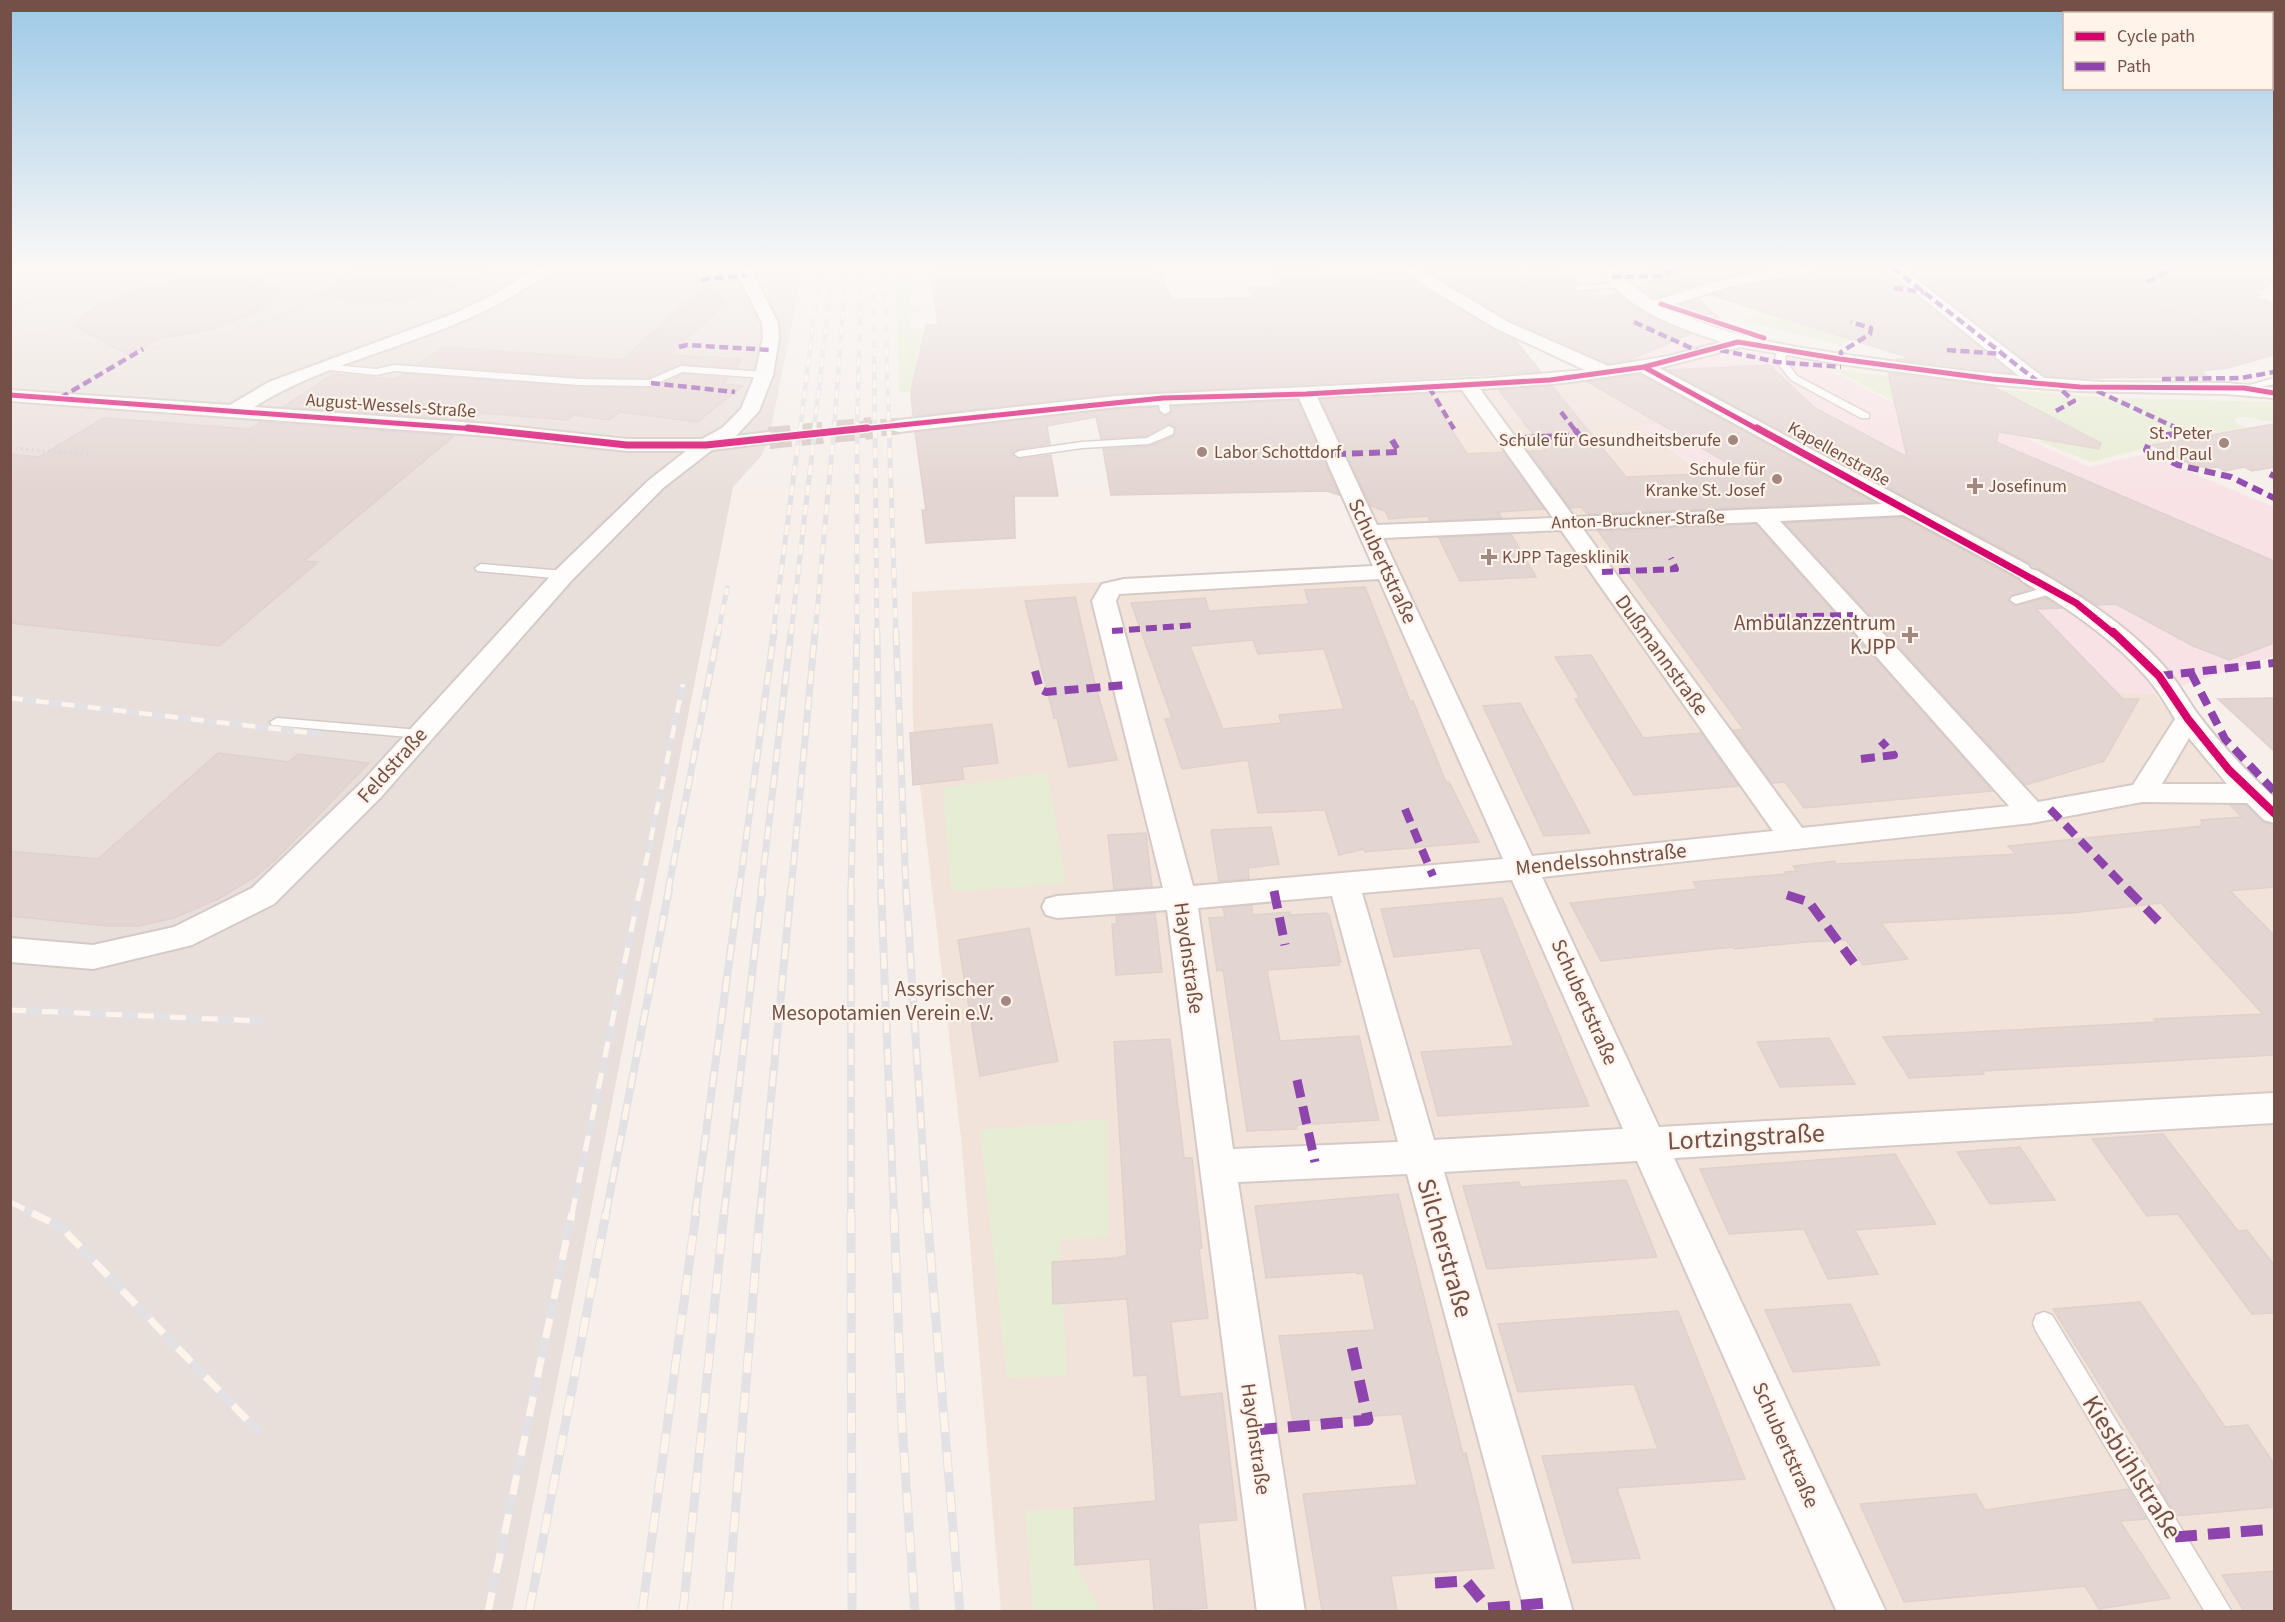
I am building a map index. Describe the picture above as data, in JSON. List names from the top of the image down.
{
  "streets": {
    "street": [
      "August-Wessels-Straße",
      "Kapellenstraße",
      "Anton-Bruckner-Straße",
      "Schubertstraße",
      "Dußmannstraße",
      "Feldstraße",
      "Mendelssohnstraße",
      "Haydnstraße",
      "Lortzingstraße",
      "Silcherstraße"
    ],
    "lane": ["Kiesbühlstraße"]
  },
  "crossings": [
    ["August-Wessels-Straße", "Feldstraße"],
    ["Kapellenstraße", "Anton-Bruckner-Straße"],
    ["Kapellenstraße", "Mendelssohnstraße"],
    ["Anton-Bruckner-Straße", "Schubertstraße"],
    ["Anton-Bruckner-Straße", "Dußmannstraße"],
    ["Schubertstraße", "Mendelssohnstraße"],
    ["Schubertstraße", "Haydnstraße"],
    ["Schubertstraße", "Lortzingstraße"],
    ["Dußmannstraße", "Mendelssohnstraße"],
    ["Mendelssohnstraße", "Haydnstraße"],
    ["Mendelssohnstraße", "Silcherstraße"],
    ["Haydnstraße", "Lortzingstraße"],
    ["Lortzingstraße", "Silcherstraße"]
  ],
  "places": {
    "other": [
      "Schule für Gesundheitsberufe",
      "St. Peter und Paul",
      "Labor Schottdorf",
      "Schule für Kranke St. Josef",
      "Assyrischer Mesopotamien Verein e.V."
    ],
    "health": ["Josefinum", "KJPP Tagesklinik", "Ambulanzzentrum KJPP"]
  },
  "legend": ["Cycle path", "Path"]
}
